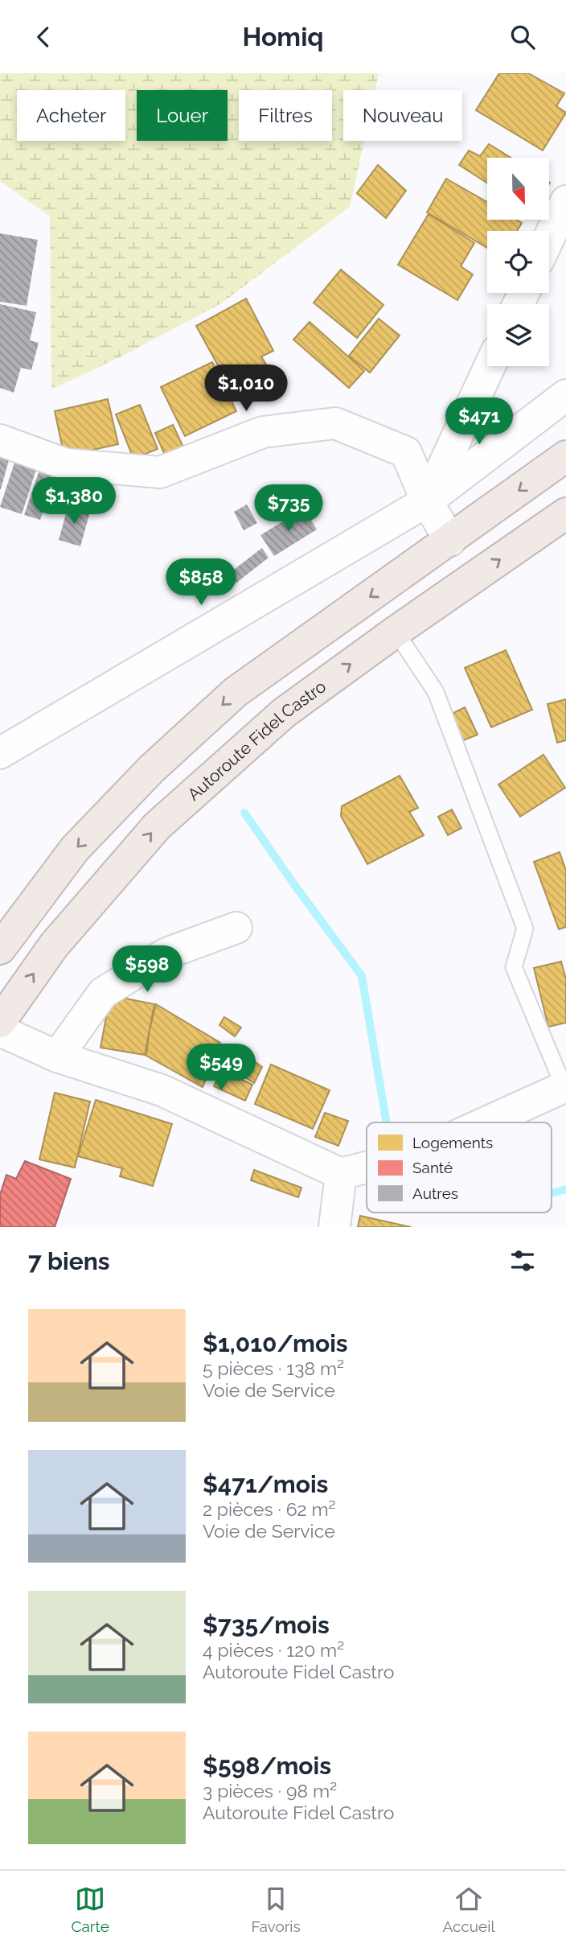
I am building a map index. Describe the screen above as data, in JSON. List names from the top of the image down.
{
  "streets": {
    "highway": ["Autoroute Fidel Castro"]
  },
  "legend": ["Logements", "Santé", "Autres"],
  "north": "bottom",
  "page": {
    "header": "Homiq",
    "chip": [
      "Acheter",
      "Louer",
      "Filtres",
      "Nouveau"
    ],
    "price": [
      "$1,010",
      "$471",
      "$1,380",
      "$735",
      "$858",
      "$598",
      "$549"
    ],
    "heading": "7 biens",
    "list": [
      {
        "name": "$1,010/mois",
        "note": "5 pièces · 138 m² · Voie de Service"
      },
      {
        "name": "$471/mois",
        "note": "2 pièces · 62 m² · Voie de Service"
      },
      {
        "name": "$735/mois",
        "note": "4 pièces · 120 m² · Autoroute Fidel Castro"
      },
      {
        "name": "$598/mois",
        "note": "3 pièces · 98 m² · Autoroute Fidel Castro"
      }
    ],
    "tabs": ["Carte", "Favoris", "Accueil"]
  }
}
